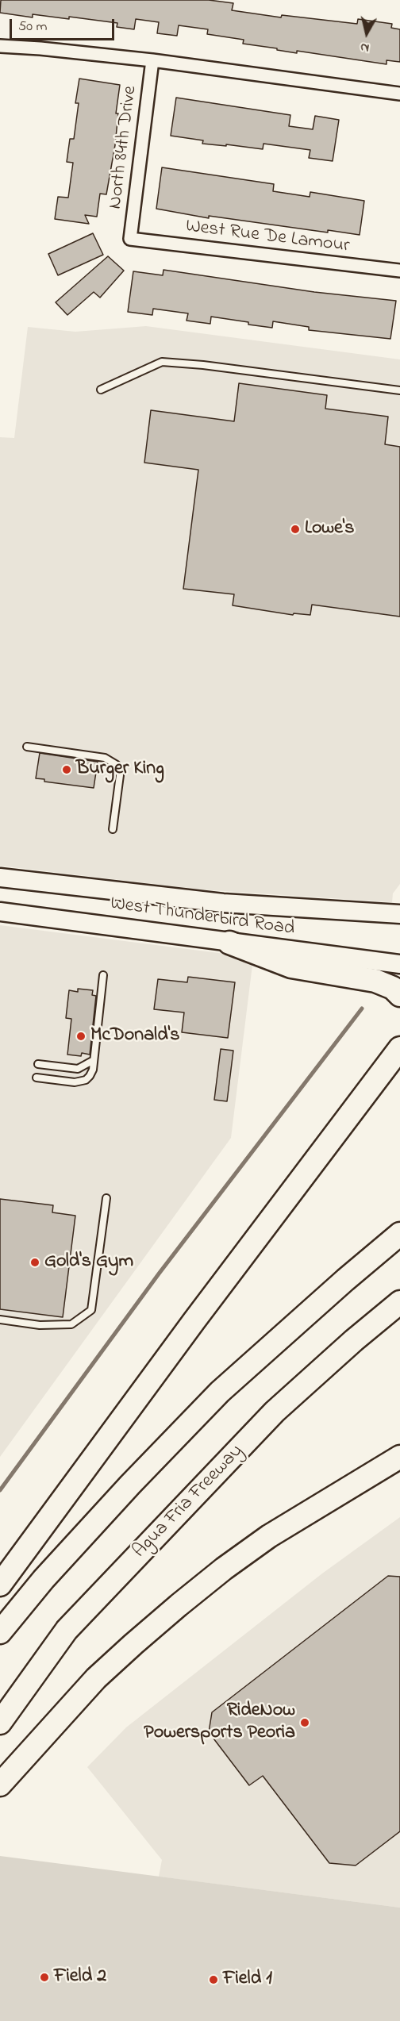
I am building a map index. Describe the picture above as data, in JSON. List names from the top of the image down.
{
  "streets": {
    "highway": ["Agua Fria Freeway"],
    "main road": ["West Thunderbird Road"],
    "street": ["North 84th Drive", "West Rue De Lamour"]
  },
  "crossings": [
    ["North 84th Drive", "West Rue De Lamour"]
  ],
  "places": [
    "Lowe's",
    "Burger King",
    "McDonald's",
    "Gold's Gym",
    "RideNow Powersports Peoria",
    "Field 2",
    "Field 1"
  ],
  "scale_bar": "50 m",
  "north": "bottom"
}
